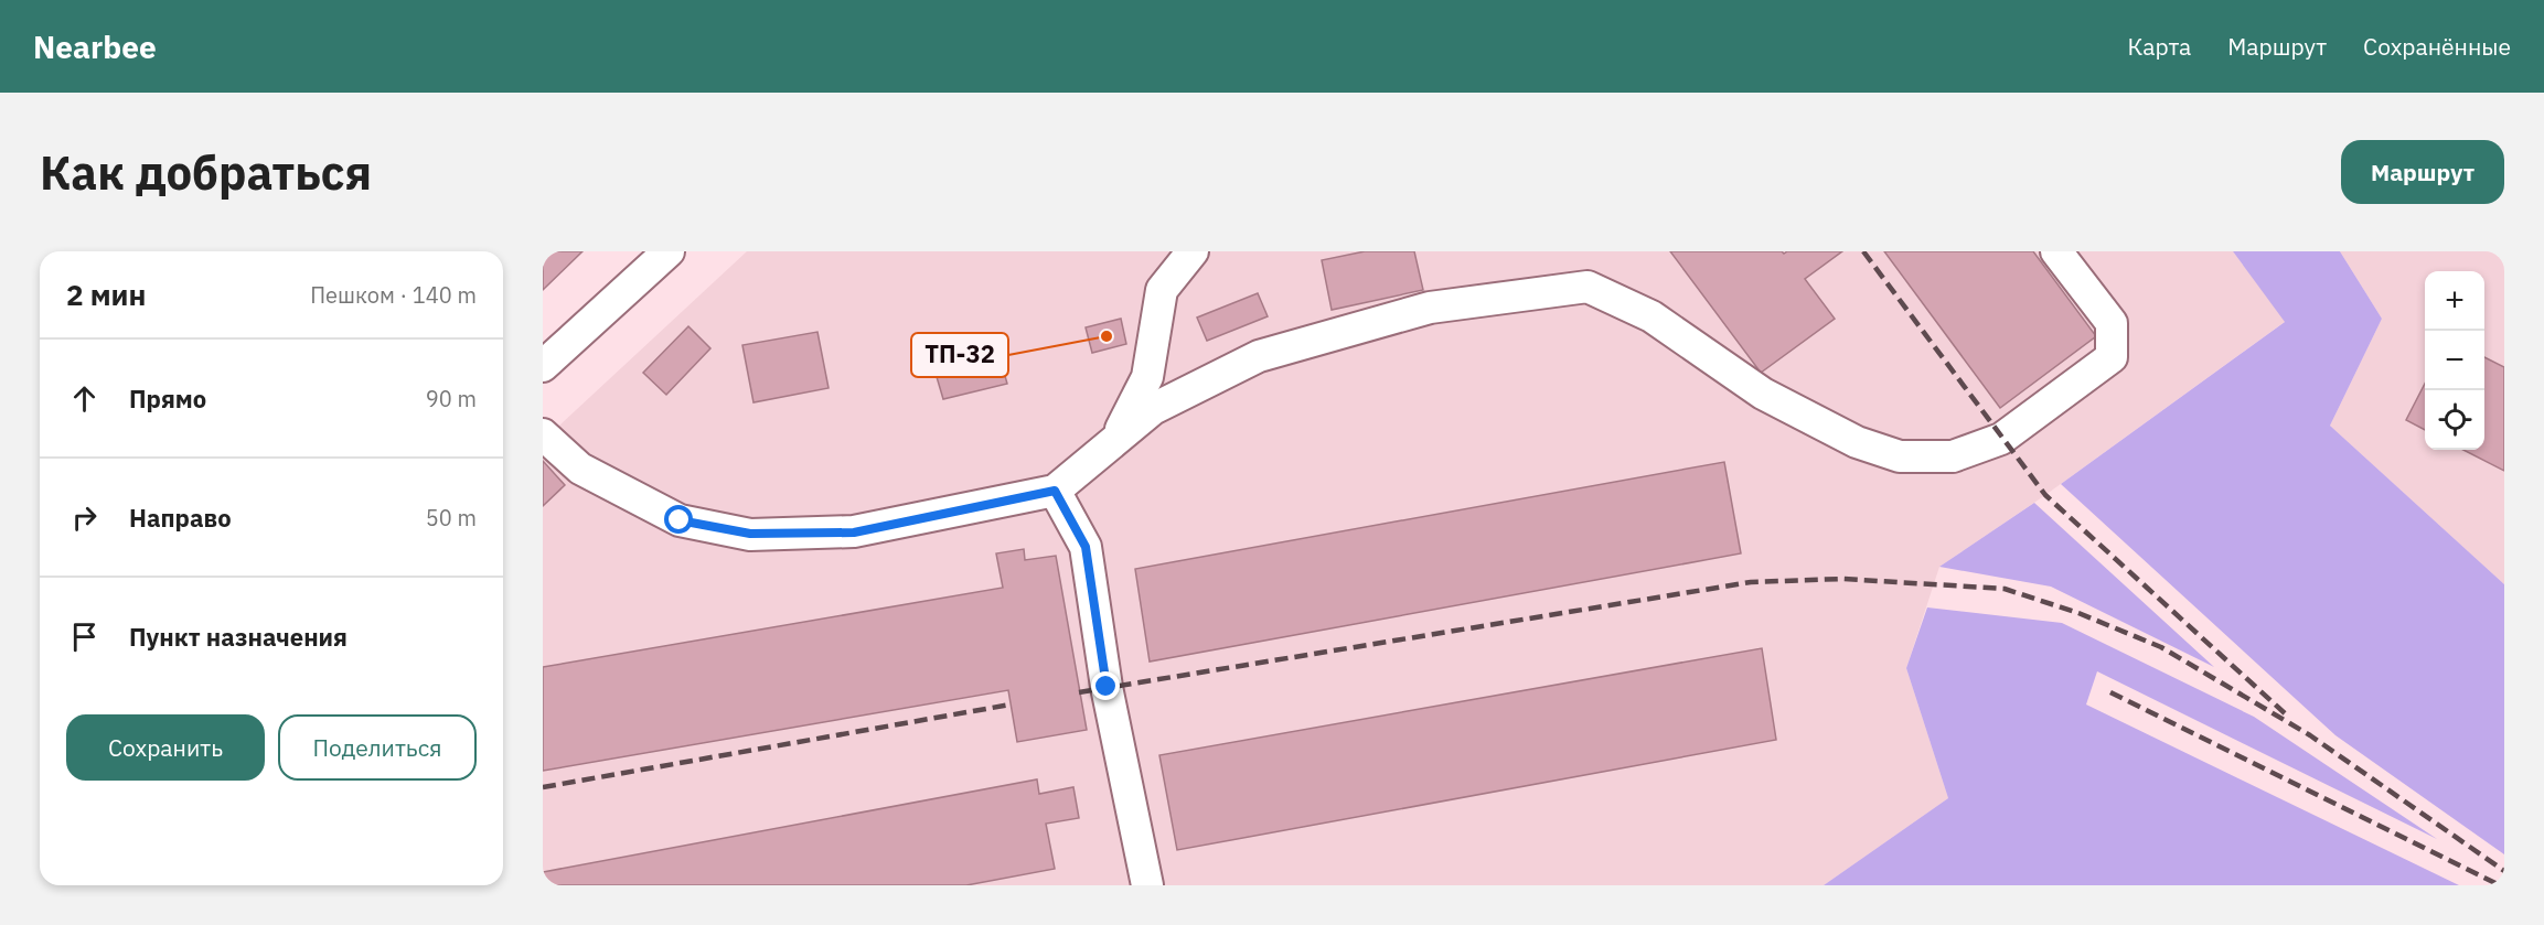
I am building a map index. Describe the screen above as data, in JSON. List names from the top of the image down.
{
  "places": ["ТП-32"],
  "page": {
    "header": "Nearbee",
    "nav": ["Карта", "Маршрут", "Сохранённые"],
    "buttons": [
      "Маршрут",
      ["Сохранить", "Поделиться"]
    ],
    "title": "Как добраться",
    "heading": ["2 мин", "Пешком · 140 m"],
    "map_buttons": ["+", "−"],
    "list": [
      ["Прямо", "90 m"],
      ["Направо", "50 m"],
      "Пункт назначения"
    ]
  }
}
